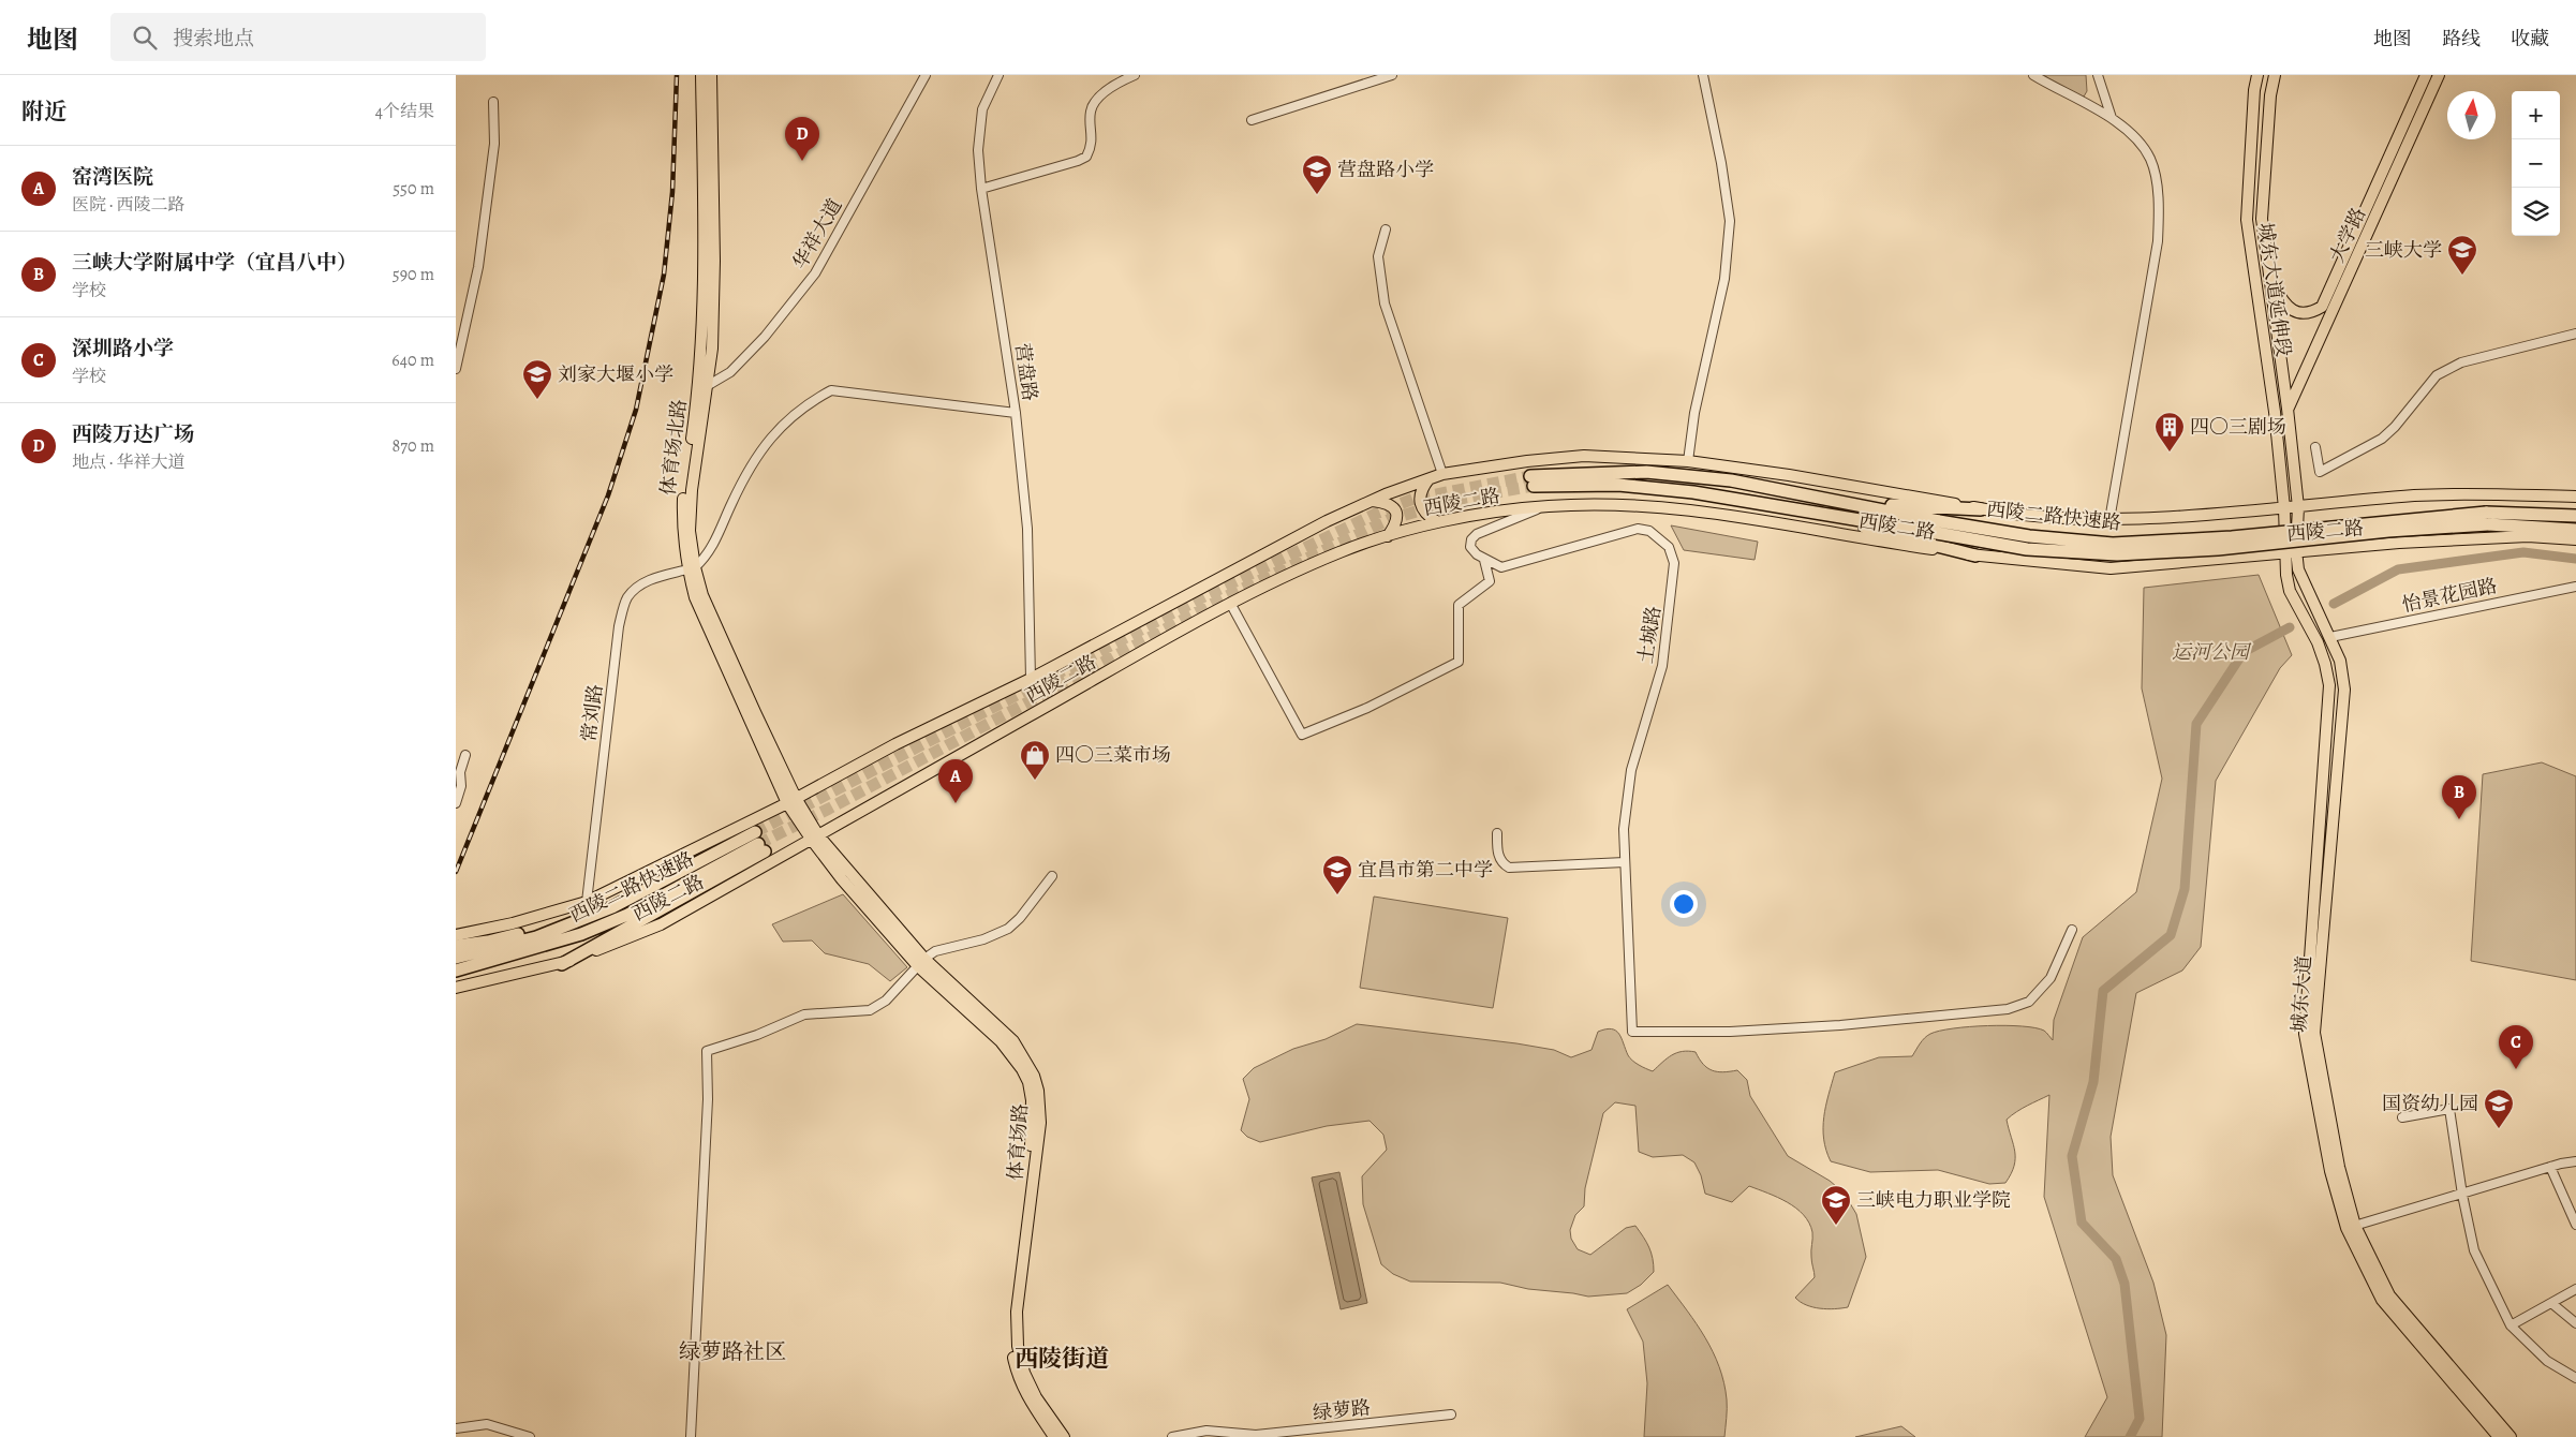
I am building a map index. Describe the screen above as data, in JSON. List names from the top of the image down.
{
  "streets": {
    "highway": ["西陵二路快速路"],
    "main road": [
      "大学路",
      "城东大道延伸段",
      "体育场北路",
      "西陵二路",
      "城东大道",
      "体育场路"
    ],
    "street": [
      "华祥大道",
      "营盘路",
      "怡景花园路",
      "土城路",
      "常刘路",
      "绿萝路"
    ]
  },
  "crossings": [
    ["华祥大道", "体育场北路"],
    ["大学路", "城东大道延伸段"],
    ["城东大道延伸段", "西陵二路"],
    ["城东大道延伸段", "城东大道"],
    ["营盘路", "西陵二路"],
    ["体育场北路", "西陵二路"],
    ["体育场北路", "常刘路"],
    ["体育场北路", "体育场路"],
    ["西陵二路", "常刘路"],
    ["西陵二路", "城东大道"],
    ["西陵二路", "体育场路"],
    ["怡景花园路", "城东大道"]
  ],
  "districts": ["绿萝路社区", "西陵街道"],
  "parks": ["运河公园"],
  "places": {
    "school or university": [
      "营盘路小学",
      "三峡大学",
      "刘家大堰小学",
      "宜昌市第二中学",
      "国资幼儿园",
      "三峡电力职业学院"
    ],
    "building": ["四〇三剧场"],
    "shop": ["四〇三菜市场"]
  },
  "north": "top",
  "page": {
    "header": "地图",
    "search": "搜索地点",
    "nav": ["地图", "路线", "收藏"],
    "heading": ["附近", "4个结果"],
    "map_buttons": ["+", "−"],
    "pins": [
      "D",
      "A",
      "B",
      "C"
    ],
    "list": [
      {
        "mark": "A",
        "name": "窑湾医院",
        "note": "医院 · 西陵二路",
        "value": "550 m"
      },
      {
        "mark": "B",
        "name": "三峡大学附属中学（宜昌八中）",
        "note": "学校",
        "value": "590 m"
      },
      {
        "mark": "C",
        "name": "深圳路小学",
        "note": "学校",
        "value": "640 m"
      },
      {
        "mark": "D",
        "name": "西陵万达广场",
        "note": "地点 · 华祥大道",
        "value": "870 m"
      }
    ]
  }
}
